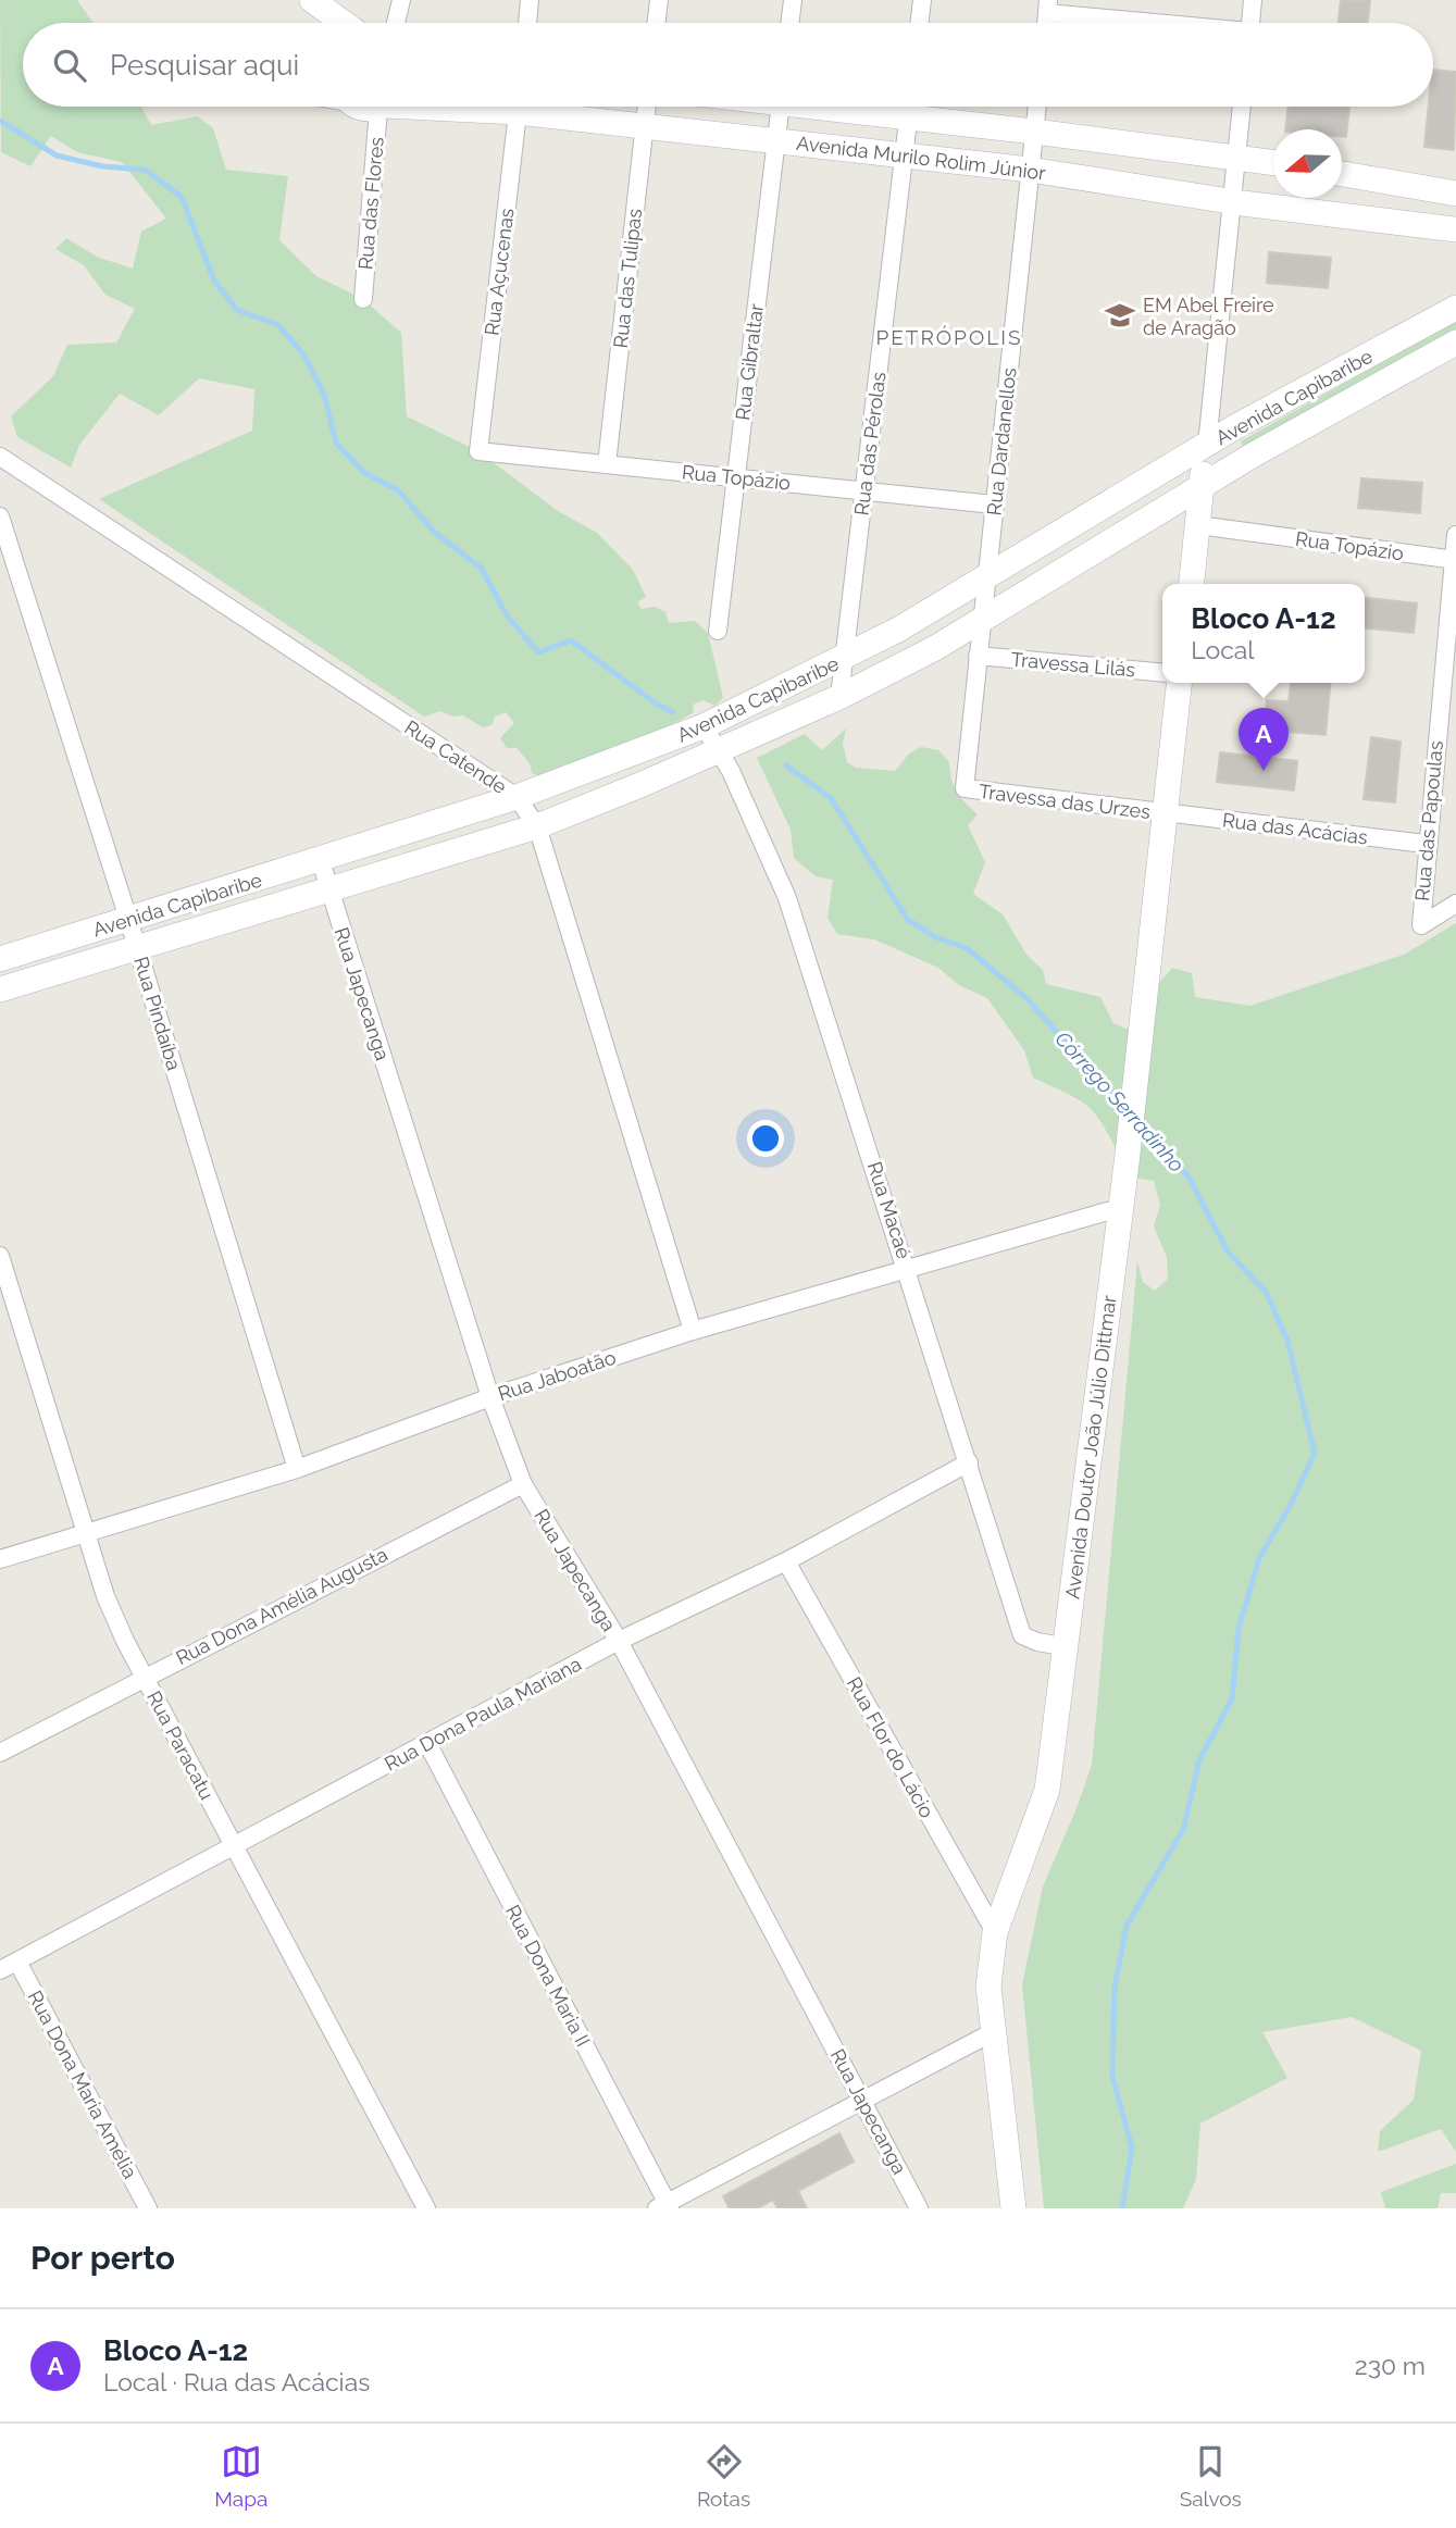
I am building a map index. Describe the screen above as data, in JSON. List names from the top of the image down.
{
  "streets": {
    "main road": ["Avenida Murilo Rolim Júnior", "Avenida Capibaribe", "Avenida Doutor João Júlio Dittmar"],
    "street": [
      "Rua das Flores",
      "Rua Açucenas",
      "Rua das Tulipas",
      "Rua Gibraltar",
      "Rua Dardanellos",
      "Rua das Pérolas",
      "Rua Topázio",
      "Travessa Lilás",
      "Rua Catende",
      "Travessa das Urzes",
      "Rua das Papoulas",
      "Rua das Acácias",
      "Rua Japecanga",
      "Rua Pindaíba",
      "Rua Macaé",
      "Rua Jaboatão",
      "Rua Dona Amélia Augusta",
      "Rua Dona Paula Mariana",
      "Rua Paracatu",
      "Rua Flor do Lácio",
      "Rua Dona Maria II",
      "Rua Dona Maria Amélia"
    ]
  },
  "crossings": [
    ["Avenida Murilo Rolim Júnior", "Rua das Tulipas"],
    ["Avenida Murilo Rolim Júnior", "Rua Gibraltar"],
    ["Avenida Murilo Rolim Júnior", "Rua Dardanellos"],
    ["Avenida Murilo Rolim Júnior", "Rua das Pérolas"],
    ["Rua Açucenas", "Rua Topázio"],
    ["Rua das Tulipas", "Rua Topázio"],
    ["Rua Gibraltar", "Rua Topázio"],
    ["Avenida Capibaribe", "Rua Dardanellos"],
    ["Avenida Capibaribe", "Rua das Pérolas"],
    ["Avenida Capibaribe", "Rua Catende"],
    ["Avenida Capibaribe", "Rua Japecanga"],
    ["Avenida Capibaribe", "Rua Pindaíba"],
    ["Avenida Capibaribe", "Rua Macaé"],
    ["Rua Dardanellos", "Rua Topázio"],
    ["Rua Dardanellos", "Travessa Lilás"],
    ["Rua Dardanellos", "Travessa das Urzes"],
    ["Rua das Pérolas", "Rua Topázio"],
    ["Rua Topázio", "Rua das Papoulas"],
    ["Rua Catende", "Rua Jaboatão"],
    ["Travessa das Urzes", "Rua das Acácias"],
    ["Travessa das Urzes", "Avenida Doutor João Júlio Dittmar"],
    ["Rua das Papoulas", "Rua das Acácias"],
    ["Rua das Acácias", "Avenida Doutor João Júlio Dittmar"],
    ["Rua Japecanga", "Rua Jaboatão"],
    ["Rua Japecanga", "Rua Dona Amélia Augusta"],
    ["Rua Japecanga", "Rua Dona Paula Mariana"],
    ["Rua Pindaíba", "Rua Jaboatão"],
    ["Rua Macaé", "Rua Jaboatão"],
    ["Rua Macaé", "Avenida Doutor João Júlio Dittmar"],
    ["Rua Macaé", "Rua Dona Paula Mariana"],
    ["Rua Jaboatão", "Avenida Doutor João Júlio Dittmar"],
    ["Rua Jaboatão", "Rua Paracatu"],
    ["Avenida Doutor João Júlio Dittmar", "Rua Flor do Lácio"],
    ["Rua Dona Amélia Augusta", "Rua Paracatu"],
    ["Rua Dona Paula Mariana", "Rua Paracatu"],
    ["Rua Dona Paula Mariana", "Rua Flor do Lácio"],
    ["Rua Dona Paula Mariana", "Rua Dona Maria II"],
    ["Rua Dona Paula Mariana", "Rua Dona Maria Amélia"]
  ],
  "districts": ["PETRÓPOLIS"],
  "water": ["Córrego Serradinho"],
  "places": {
    "school or university": ["EM Abel Freire de Aragão"]
  },
  "north": "left",
  "page": {
    "search": "Pesquisar aqui",
    "popup": ["Bloco A-12", "Local"],
    "pins": "A",
    "heading": "Por perto",
    "list": [
      {
        "mark": "A",
        "name": "Bloco A-12",
        "note": "Local · Rua das Acácias",
        "value": "230 m"
      }
    ],
    "nav": ["Mapa", "Rotas", "Salvos"]
  }
}
